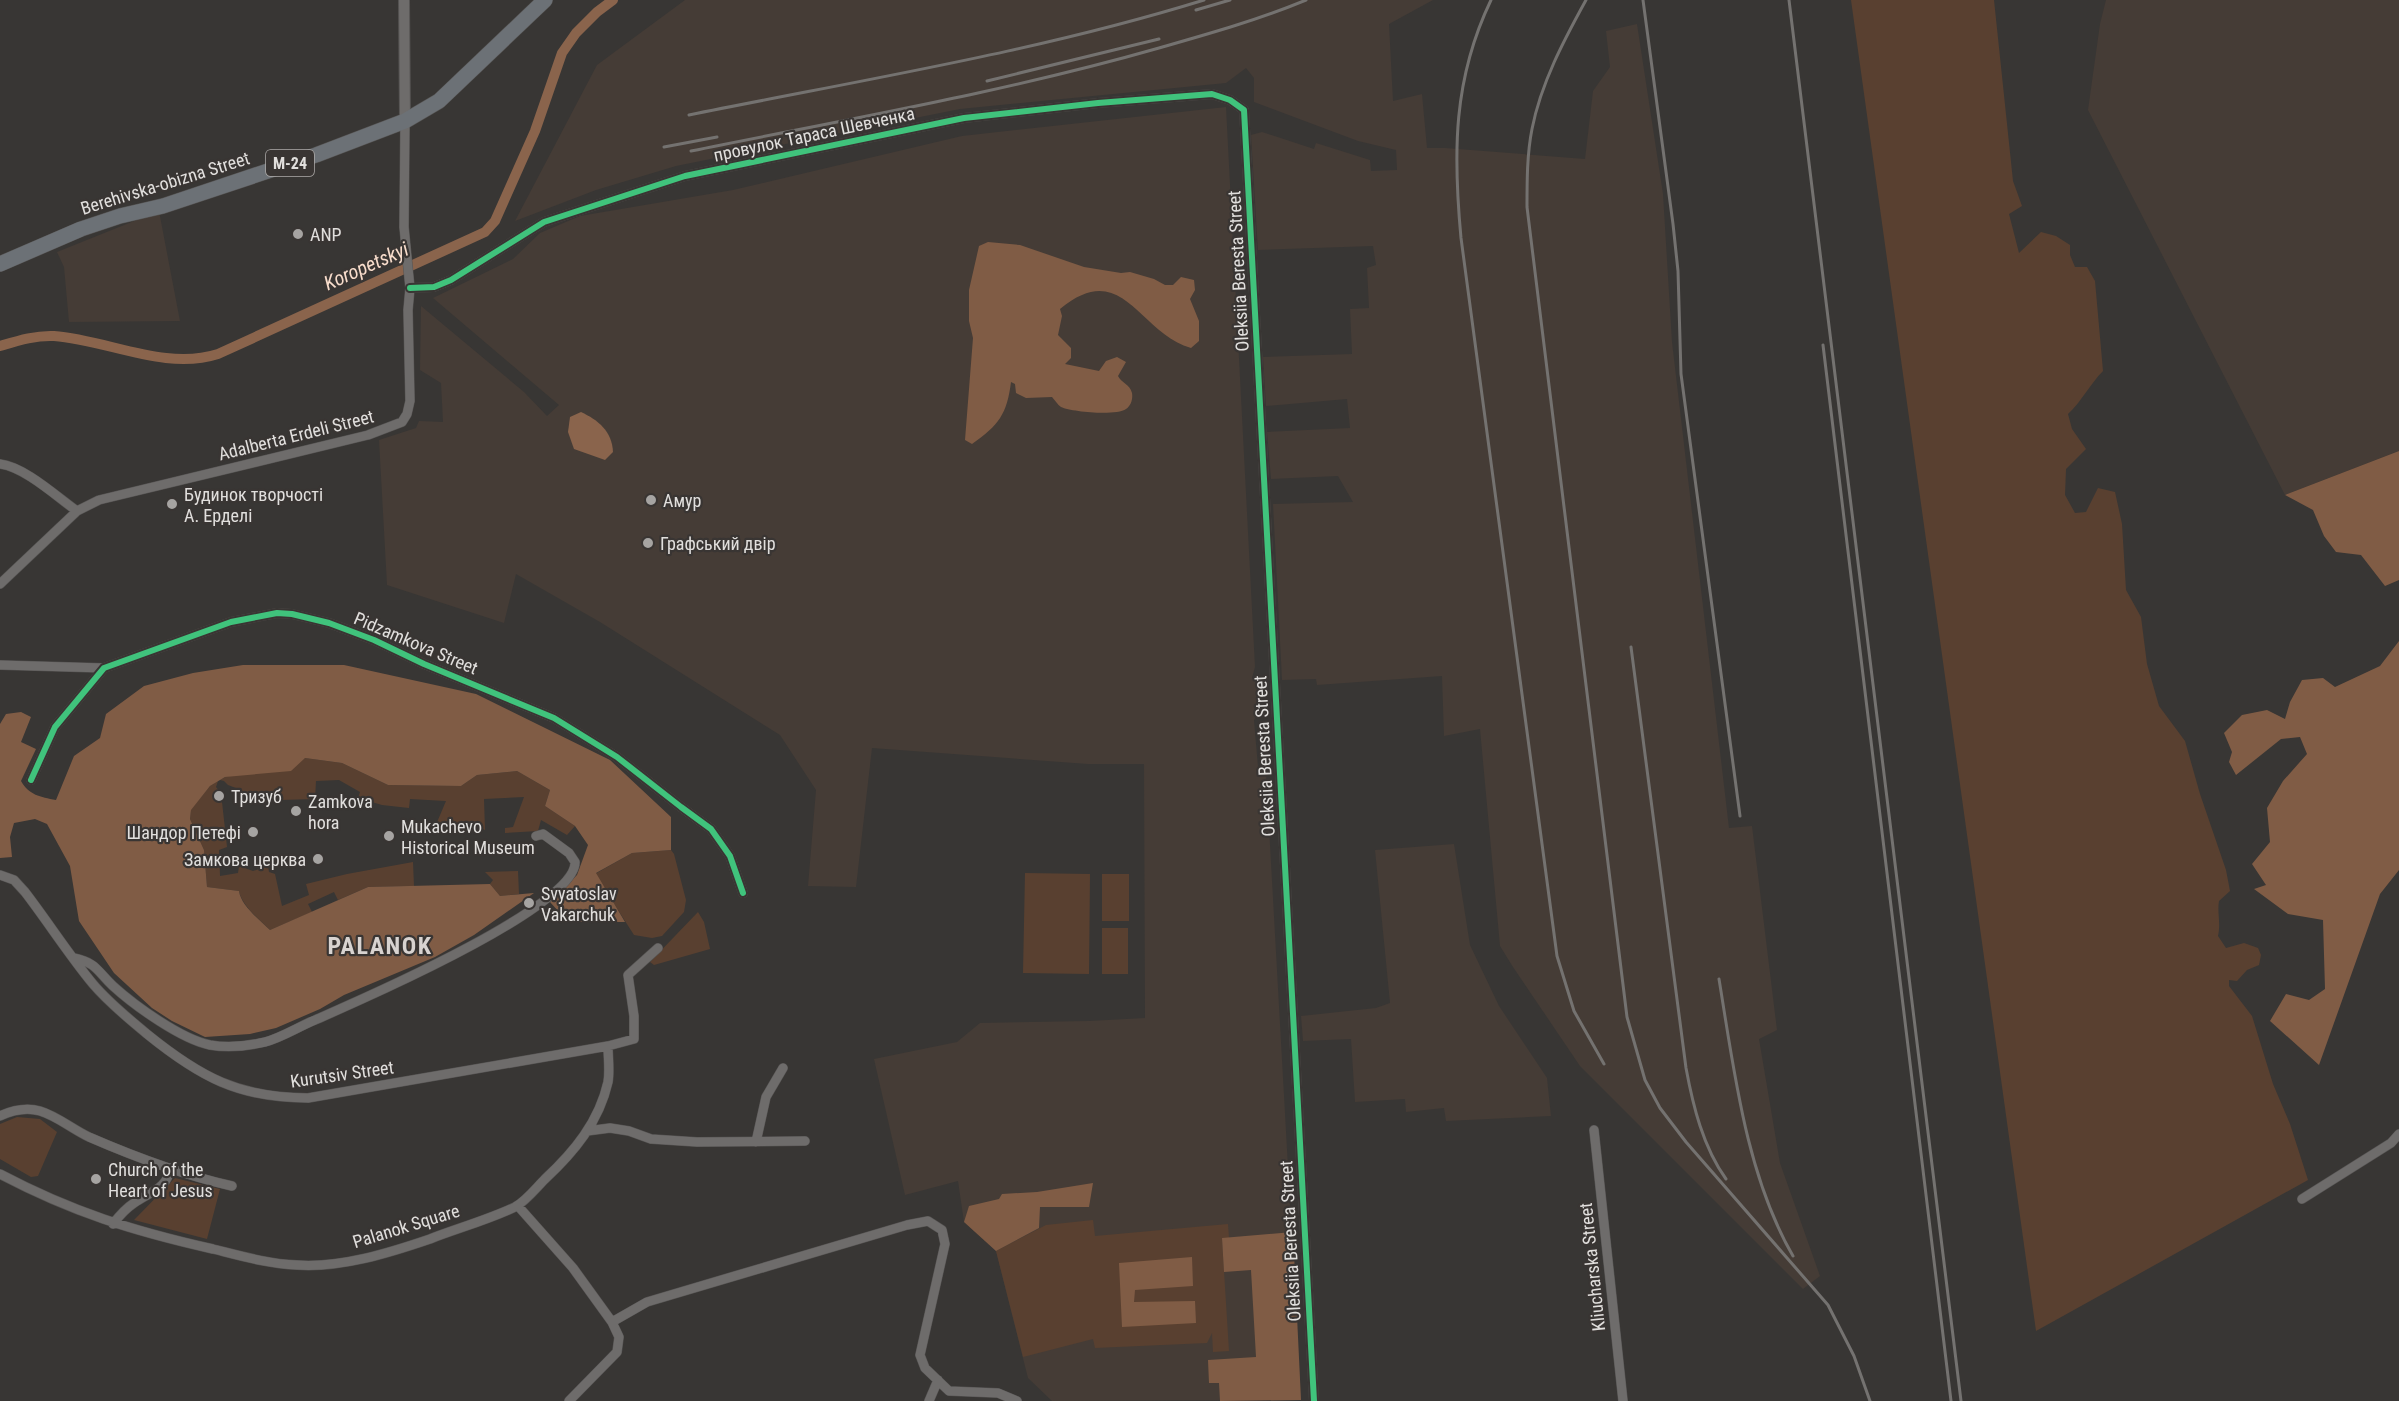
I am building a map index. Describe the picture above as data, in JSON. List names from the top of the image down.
{
  "streets": {
    "highway": ["М-24", "Berehivska-obizna Street"],
    "street": [
      "провулок Тараса Шевченка",
      "Oleksiia Beresta Street",
      "Adalberta Erdeli Street",
      "Pidzamkova Street",
      "Kurutsiv Street",
      "Palanok Square",
      "Kliucharska Street"
    ]
  },
  "crossings": [
    ["провулок Тараса Шевченка", "Oleksiia Beresta Street"],
    ["провулок Тараса Шевченка", "Adalberta Erdeli Street"],
    ["Berehivska-obizna Street", "Adalberta Erdeli Street"],
    ["Kurutsiv Street", "Palanok Square"]
  ],
  "districts": ["PALANOK"],
  "water": ["Koropetskyi"],
  "places": [
    "ANP",
    "Амур",
    "Будинок творчості А. Ерделі",
    "Графський двір",
    "Тризуб",
    "Zamkova hora",
    "Шандор Петефі",
    "Mukachevo Historical Museum",
    "Замкова церква",
    "Svyatoslav Vakarchuk",
    "Church of the Heart of Jesus"
  ]
}
